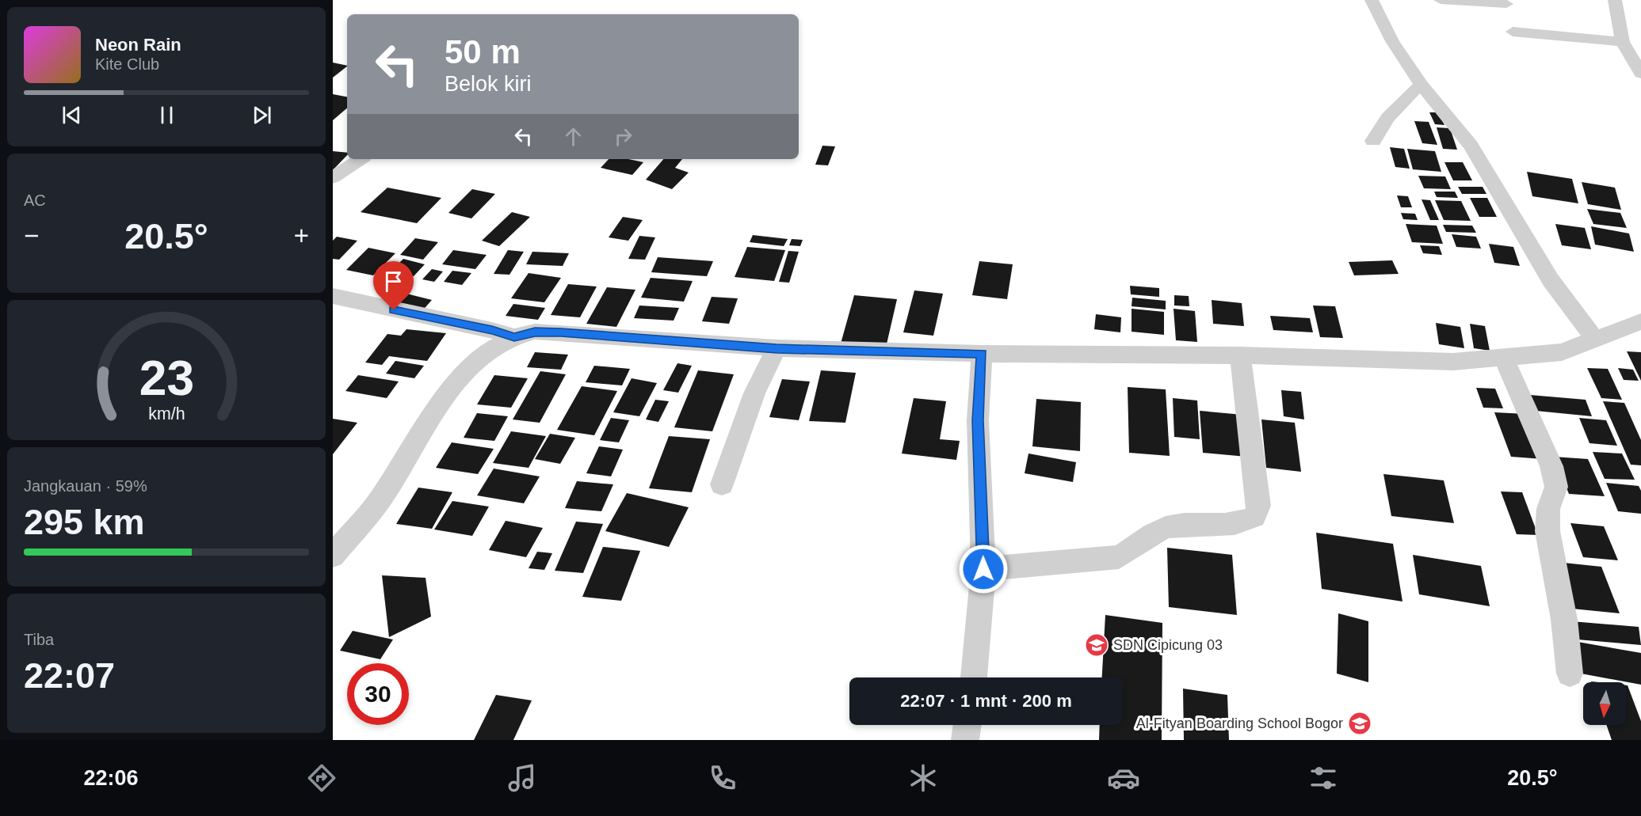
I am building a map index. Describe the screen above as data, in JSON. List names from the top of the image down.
{
  "places": {
    "school or university": ["SDN Cipicung 03", "Al-Fityan Boarding School Bogor"]
  },
  "north": "bottom",
  "page": {
    "turn": ["50 m", "Belok kiri"],
    "song": ["Neon Rain", "Kite Club"],
    "tile": [
      "AC",
      ["Jangkauan · 59%", "295 km"],
      ["Tiba", "22:07"]
    ],
    "heat": ["−", "20.5°", "+"],
    "limit": "30",
    "trip": "22:07 · 1 mnt · 200 m",
    "tabs": ["22:06", "20.5°"],
    "gauge": ["23", "km/h"]
  }
}
